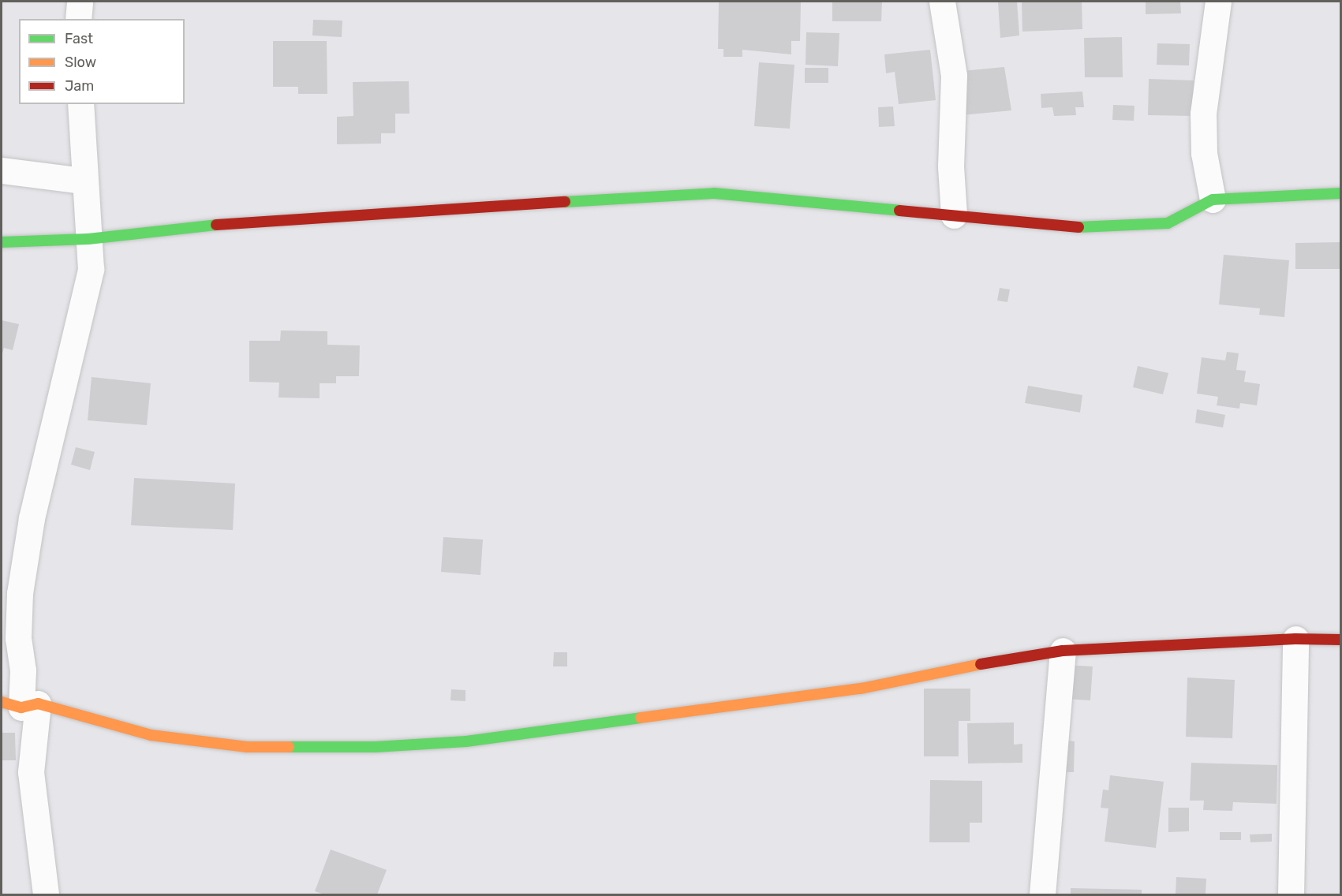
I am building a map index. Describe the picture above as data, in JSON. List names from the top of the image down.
{
  "legend": ["Fast", "Slow", "Jam"]
}
